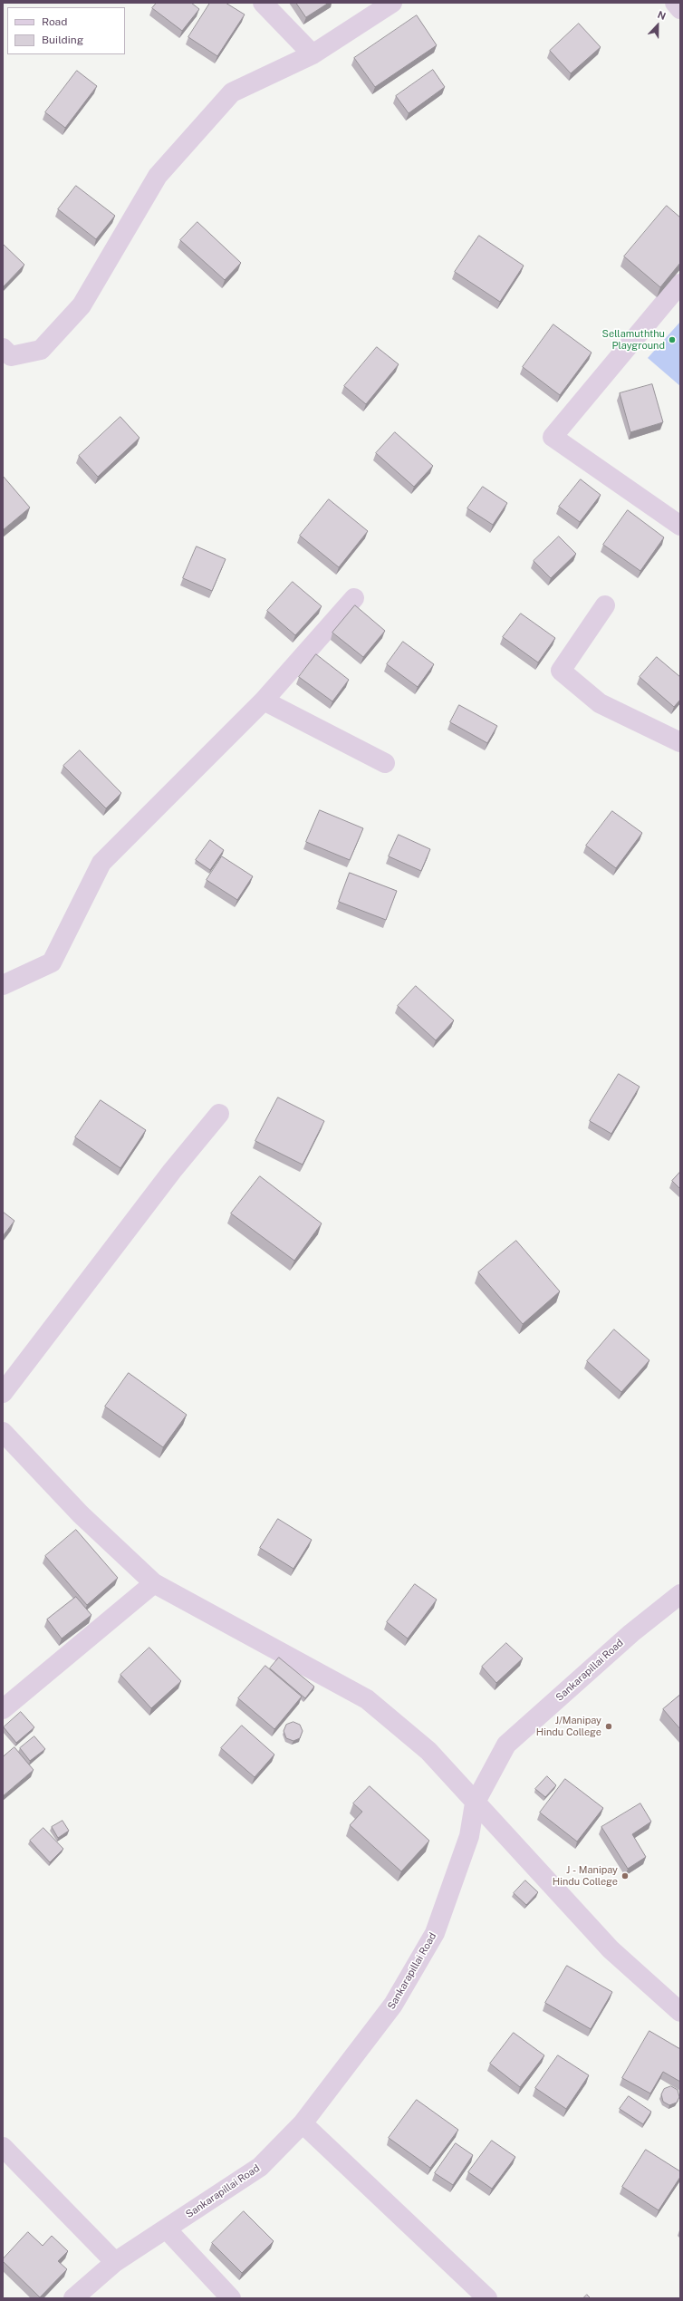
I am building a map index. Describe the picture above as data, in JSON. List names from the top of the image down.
{
  "streets": {
    "street": ["Sankarapillai Road"]
  },
  "places": ["Sellamuththu Playground", "J/Manipay Hindu College", "J - Manipay Hindu College"],
  "legend": ["Road", "Building"],
  "north": "top"
}
